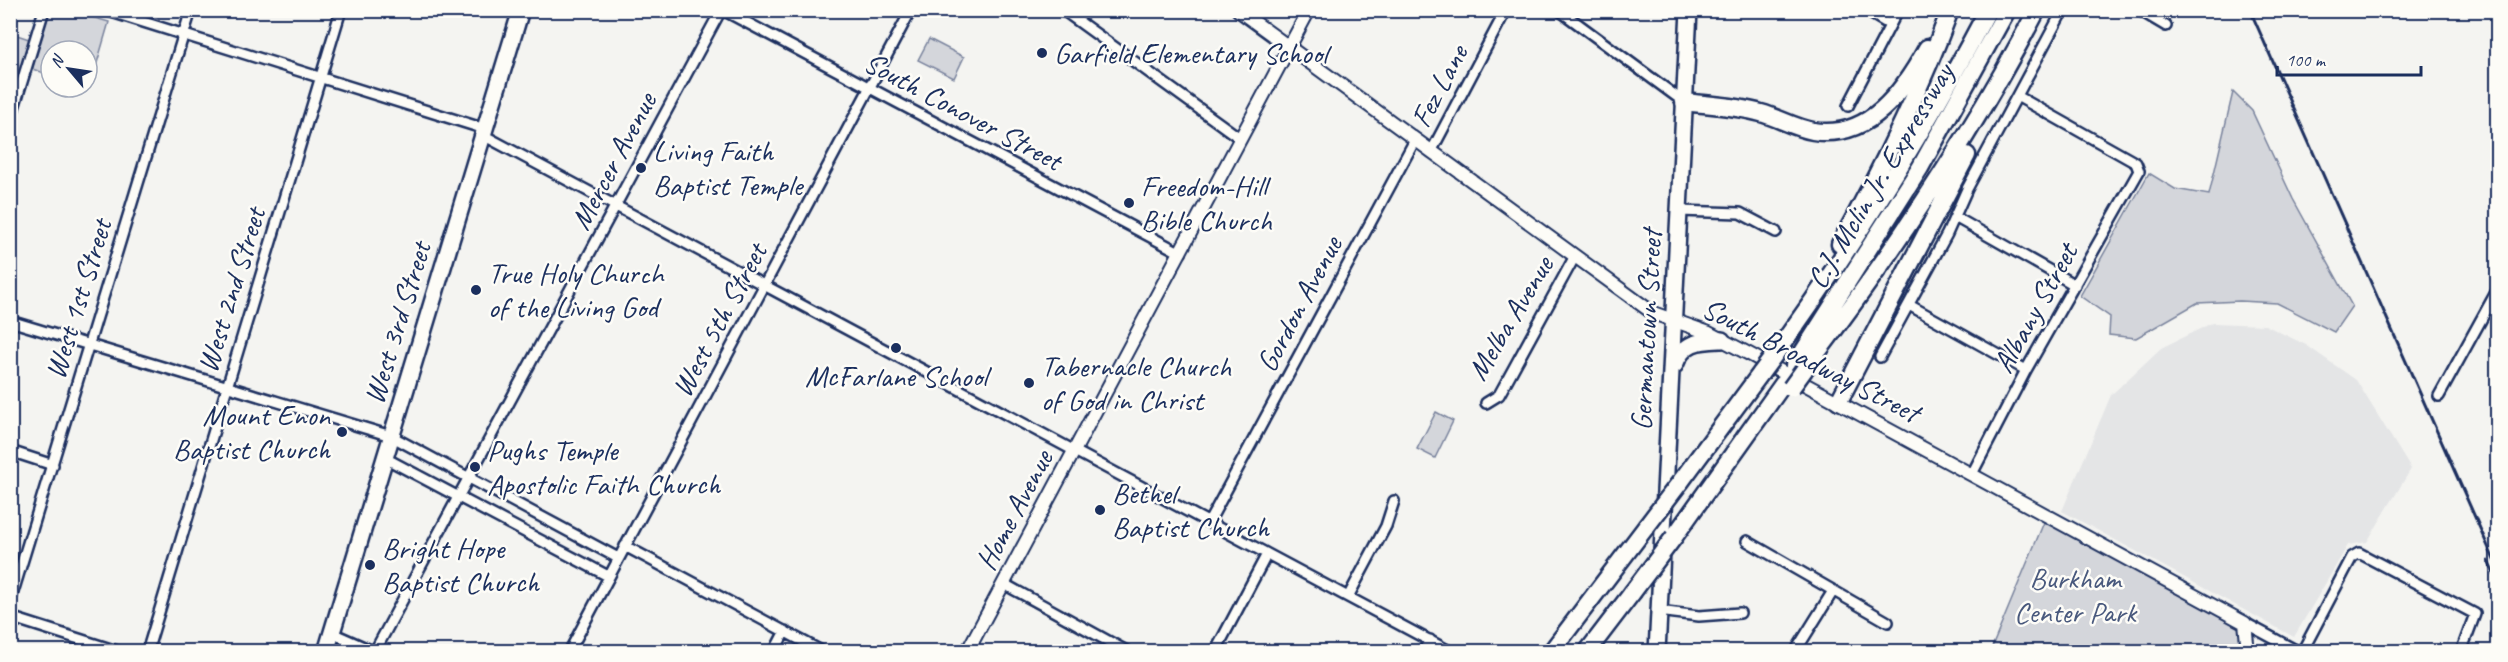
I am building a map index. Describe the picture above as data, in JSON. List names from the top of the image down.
{
  "streets": {
    "highway": ["C.J. Mclin Jr. Expressway"],
    "main road": ["West 3rd Street", "Germantown Street"],
    "street": [
      "Fez Lane",
      "South Conover Street",
      "Mercer Avenue",
      "West 2nd Street",
      "West 1st Street",
      "Gordon Avenue",
      "Albany Street",
      "Melba Avenue",
      "West 5th Street",
      "South Broadway Street",
      "Home Avenue"
    ]
  },
  "crossings": [
    ["Fez Lane", "South Broadway Street"],
    ["South Conover Street", "Mercer Avenue"],
    ["South Conover Street", "West 5th Street"],
    ["South Conover Street", "Home Avenue"],
    ["Gordon Avenue", "South Broadway Street"],
    ["Albany Street", "South Broadway Street"],
    ["Melba Avenue", "South Broadway Street"],
    ["Germantown Street", "South Broadway Street"],
    ["South Broadway Street", "Home Avenue"]
  ],
  "parks": ["Burkham Center Park"],
  "places": [
    "Garfield Elementary School",
    "Living Faith Baptist Temple",
    "Freedom-Hill Bible Church",
    "True Holy Church of the Living God",
    "McFarlane School",
    "Tabernacle Church of God in Christ",
    "Mount Enon Baptist Church",
    "Pughs Temple Apostolic Faith Church",
    "Bethel Baptist Church",
    "Bright Hope Baptist Church"
  ],
  "scale_bar": "100 m",
  "north": "top left"
}
